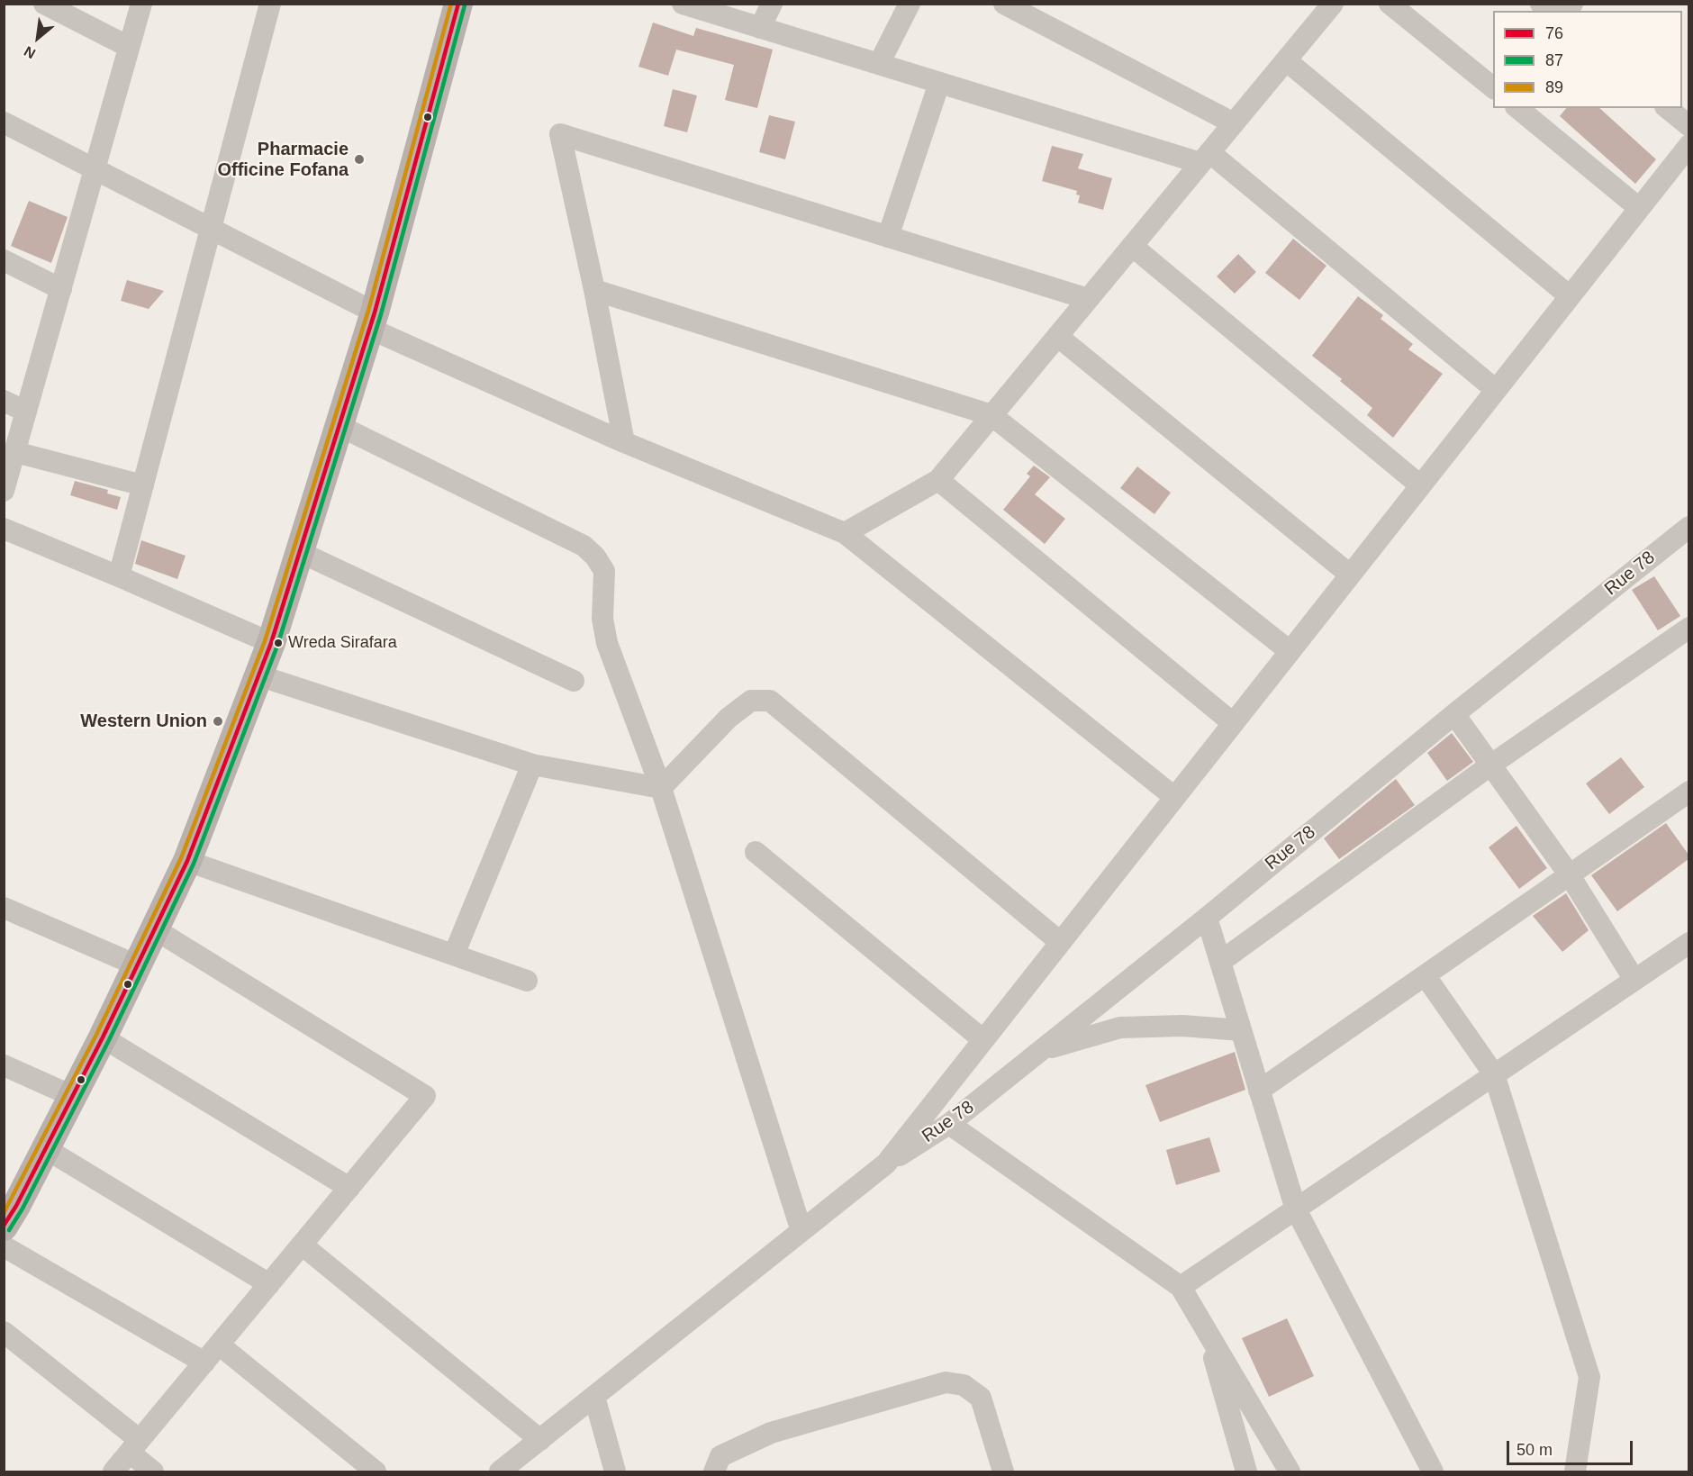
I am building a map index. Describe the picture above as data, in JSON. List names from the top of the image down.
{
  "streets": {
    "street": ["Rue 78"]
  },
  "places": ["Pharmacie Officine Fofana", "Wreda Sirafara", "Western Union"],
  "lines": ["transit line 76", "transit line 89", "transit line 87"],
  "legend": ["76", "87", "89"],
  "scale_bar": "50 m",
  "north": "bottom left"
}
